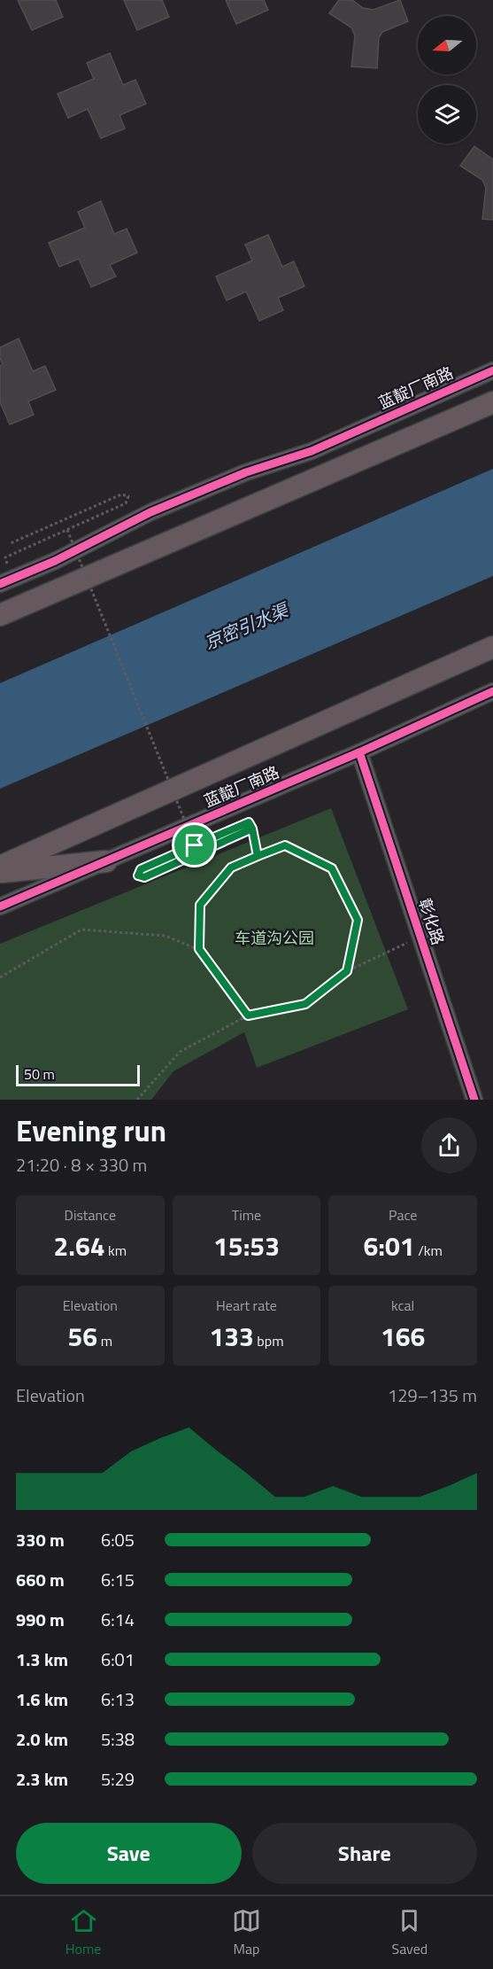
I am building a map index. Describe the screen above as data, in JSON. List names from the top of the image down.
{
  "streets": {
    "highway": ["蓝靛厂南路"],
    "street": ["彰化路"]
  },
  "crossings": [
    ["蓝靛厂南路", "彰化路"]
  ],
  "water": ["京密引水渠"],
  "parks": ["车道沟公园"],
  "scale_bar": "50 m",
  "north": "left",
  "page": {
    "scale": "50 m",
    "heading": ["Evening run", "21:20 · 8 × 330 m"],
    "stats": [
      ["Distance", "2.64 km"],
      ["Time", "15:53"],
      ["Pace", "6:01 /km"],
      ["Elevation", "56 m"],
      ["Heart rate", "133 bpm"],
      ["kcal", "166"]
    ],
    "chart": ["Elevation", "129–135 m"],
    "list": [
      {
        "name": "330 m",
        "note": "6:05"
      },
      {
        "name": "660 m",
        "note": "6:15"
      },
      {
        "name": "990 m",
        "note": "6:14"
      },
      {
        "name": "1.3 km",
        "note": "6:01"
      },
      {
        "name": "1.6 km",
        "note": "6:13"
      },
      {
        "name": "2.0 km",
        "note": "5:38"
      },
      {
        "name": "2.3 km",
        "note": "5:29"
      }
    ],
    "buttons": ["Save", "Share"],
    "tabs": ["Home", "Map", "Saved"]
  }
}
